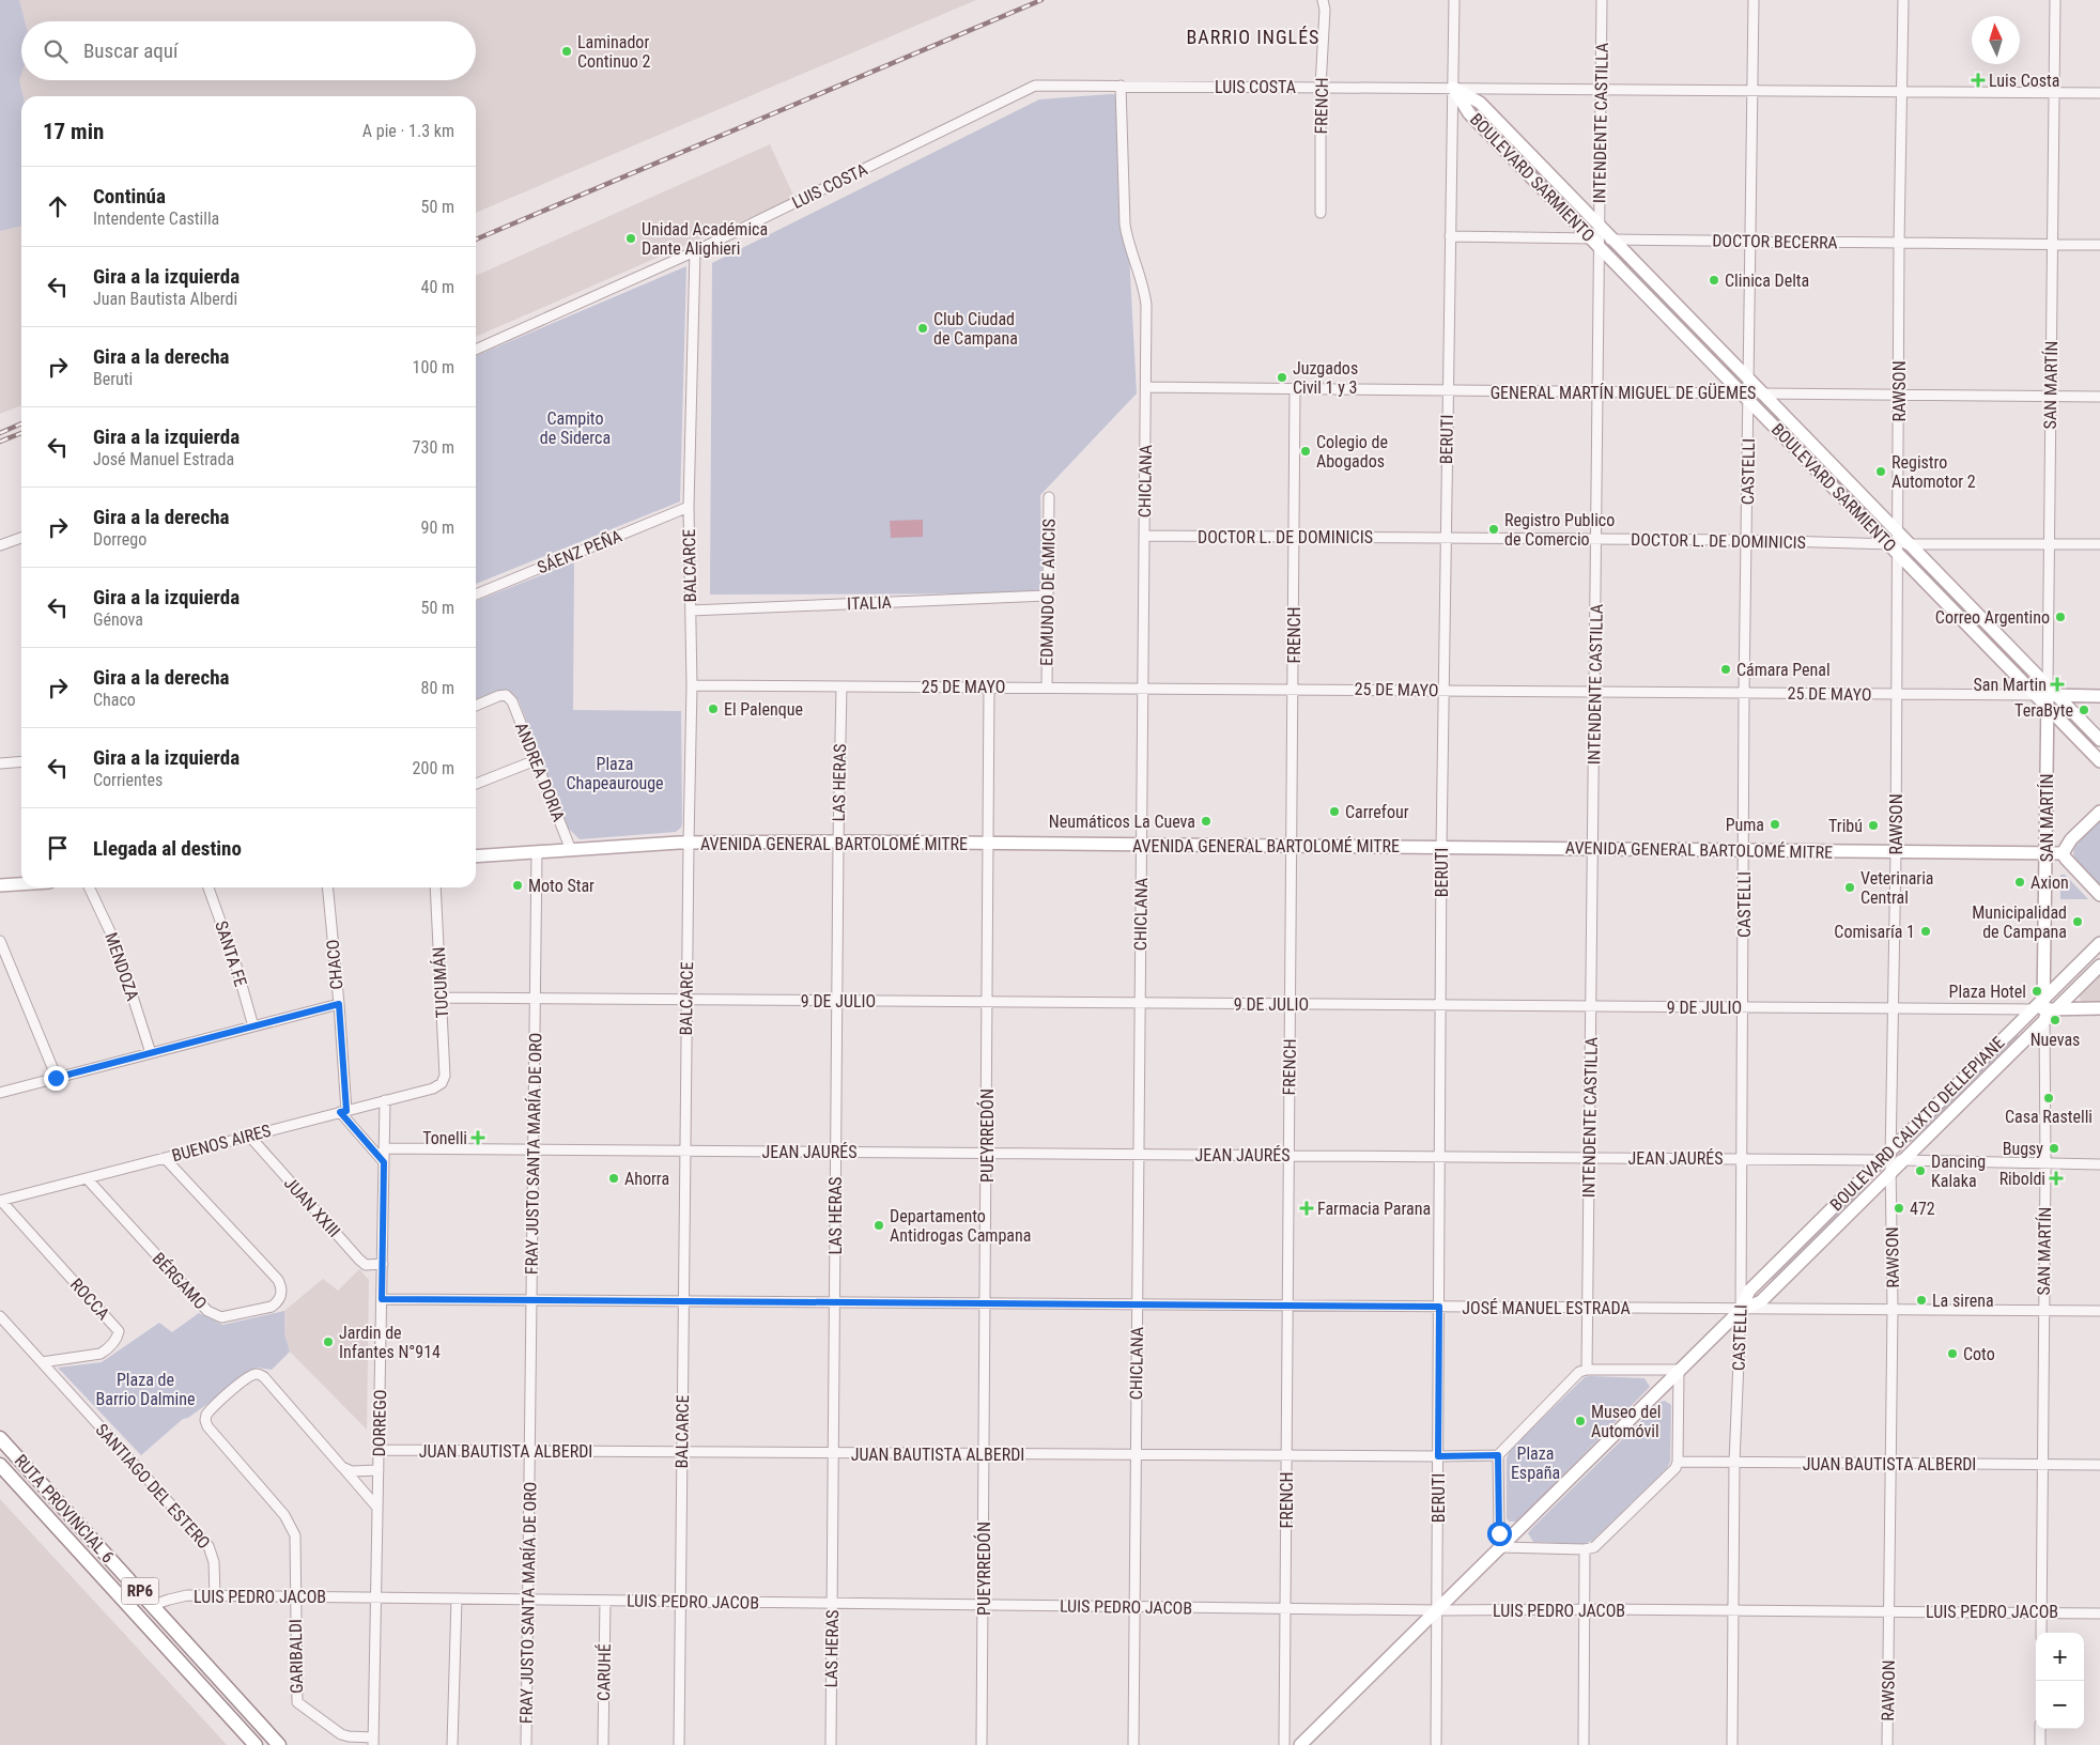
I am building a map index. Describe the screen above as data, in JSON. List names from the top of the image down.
{
  "streets": {
    "highway": ["RUTA PROVINCIAL 6", "RP6"],
    "main road": [
      "BOULEVARD SARMIENTO",
      "SAN MARTÍN",
      "25 DE MAYO",
      "AVENIDA GENERAL BARTOLOMÉ MITRE",
      "9 DE JULIO",
      "BOULEVARD CALIXTO DELLEPIANE"
    ],
    "street": [
      "LUIS COSTA",
      "FRENCH",
      "INTENDENTE CASTILLA",
      "DOCTOR BECERRA",
      "RAWSON",
      "GENERAL MARTÍN MIGUEL DE GÜEMES",
      "BERUTI",
      "CASTELLI",
      "CHICLANA",
      "DOCTOR L. DE DOMINICIS",
      "SÁENZ PEÑA",
      "BALCARCE",
      "EDMUNDO DE AMICIS",
      "ITALIA",
      "ANDREA DORIA",
      "LAS HERAS",
      "SANTA FE",
      "CHACO",
      "MENDOZA",
      "TUCUMÁN",
      "PUEYRREDÓN",
      "BUENOS AIRES",
      "JEAN JAURÉS",
      "FRAY JUSTO SANTA MARÍA DE ORO",
      "JUAN XXIII",
      "BÉRGAMO",
      "ROCCA",
      "JOSÉ MANUEL ESTRADA",
      "DORREGO",
      "JUAN BAUTISTA ALBERDI",
      "SANTIAGO DEL ESTERO",
      "LUIS PEDRO JACOB",
      "GARIBALDI",
      "CARUHÉ"
    ]
  },
  "crossings": [
    ["LUIS COSTA", "FRENCH"],
    ["LUIS COSTA", "INTENDENTE CASTILLA"],
    ["LUIS COSTA", "BOULEVARD SARMIENTO"],
    ["LUIS COSTA", "SAN MARTÍN"],
    ["LUIS COSTA", "RAWSON"],
    ["LUIS COSTA", "BERUTI"],
    ["LUIS COSTA", "CASTELLI"],
    ["LUIS COSTA", "CHICLANA"],
    ["LUIS COSTA", "BALCARCE"],
    ["FRENCH", "GENERAL MARTÍN MIGUEL DE GÜEMES"],
    ["FRENCH", "DOCTOR L. DE DOMINICIS"],
    ["FRENCH", "25 DE MAYO"],
    ["FRENCH", "AVENIDA GENERAL BARTOLOMÉ MITRE"],
    ["FRENCH", "9 DE JULIO"],
    ["FRENCH", "JEAN JAURÉS"],
    ["FRENCH", "JOSÉ MANUEL ESTRADA"],
    ["FRENCH", "JUAN BAUTISTA ALBERDI"],
    ["FRENCH", "LUIS PEDRO JACOB"],
    ["INTENDENTE CASTILLA", "BOULEVARD SARMIENTO"],
    ["INTENDENTE CASTILLA", "DOCTOR BECERRA"],
    ["INTENDENTE CASTILLA", "GENERAL MARTÍN MIGUEL DE GÜEMES"],
    ["INTENDENTE CASTILLA", "DOCTOR L. DE DOMINICIS"],
    ["INTENDENTE CASTILLA", "25 DE MAYO"],
    ["INTENDENTE CASTILLA", "AVENIDA GENERAL BARTOLOMÉ MITRE"],
    ["INTENDENTE CASTILLA", "9 DE JULIO"],
    ["INTENDENTE CASTILLA", "JEAN JAURÉS"],
    ["INTENDENTE CASTILLA", "JOSÉ MANUEL ESTRADA"],
    ["BOULEVARD SARMIENTO", "DOCTOR BECERRA"],
    ["BOULEVARD SARMIENTO", "SAN MARTÍN"],
    ["BOULEVARD SARMIENTO", "RAWSON"],
    ["BOULEVARD SARMIENTO", "GENERAL MARTÍN MIGUEL DE GÜEMES"],
    ["BOULEVARD SARMIENTO", "BERUTI"],
    ["BOULEVARD SARMIENTO", "CASTELLI"],
    ["BOULEVARD SARMIENTO", "DOCTOR L. DE DOMINICIS"],
    ["BOULEVARD SARMIENTO", "25 DE MAYO"],
    ["DOCTOR BECERRA", "SAN MARTÍN"],
    ["DOCTOR BECERRA", "RAWSON"],
    ["DOCTOR BECERRA", "BERUTI"],
    ["DOCTOR BECERRA", "CASTELLI"],
    ["SAN MARTÍN", "GENERAL MARTÍN MIGUEL DE GÜEMES"],
    ["SAN MARTÍN", "DOCTOR L. DE DOMINICIS"],
    ["SAN MARTÍN", "25 DE MAYO"],
    ["SAN MARTÍN", "AVENIDA GENERAL BARTOLOMÉ MITRE"],
    ["SAN MARTÍN", "9 DE JULIO"],
    ["SAN MARTÍN", "BOULEVARD CALIXTO DELLEPIANE"],
    ["SAN MARTÍN", "JEAN JAURÉS"],
    ["SAN MARTÍN", "JOSÉ MANUEL ESTRADA"],
    ["SAN MARTÍN", "JUAN BAUTISTA ALBERDI"],
    ["SAN MARTÍN", "LUIS PEDRO JACOB"],
    ["RAWSON", "GENERAL MARTÍN MIGUEL DE GÜEMES"],
    ["RAWSON", "DOCTOR L. DE DOMINICIS"],
    ["RAWSON", "25 DE MAYO"],
    ["RAWSON", "AVENIDA GENERAL BARTOLOMÉ MITRE"],
    ["RAWSON", "9 DE JULIO"],
    ["RAWSON", "BOULEVARD CALIXTO DELLEPIANE"],
    ["RAWSON", "JEAN JAURÉS"],
    ["RAWSON", "JOSÉ MANUEL ESTRADA"],
    ["RAWSON", "JUAN BAUTISTA ALBERDI"],
    ["RAWSON", "LUIS PEDRO JACOB"],
    ["GENERAL MARTÍN MIGUEL DE GÜEMES", "BERUTI"],
    ["GENERAL MARTÍN MIGUEL DE GÜEMES", "CASTELLI"],
    ["GENERAL MARTÍN MIGUEL DE GÜEMES", "CHICLANA"],
    ["BERUTI", "DOCTOR L. DE DOMINICIS"],
    ["BERUTI", "25 DE MAYO"],
    ["BERUTI", "AVENIDA GENERAL BARTOLOMÉ MITRE"],
    ["BERUTI", "9 DE JULIO"],
    ["BERUTI", "BOULEVARD CALIXTO DELLEPIANE"],
    ["BERUTI", "JEAN JAURÉS"],
    ["BERUTI", "JOSÉ MANUEL ESTRADA"],
    ["BERUTI", "JUAN BAUTISTA ALBERDI"],
    ["BERUTI", "LUIS PEDRO JACOB"],
    ["CASTELLI", "DOCTOR L. DE DOMINICIS"],
    ["CASTELLI", "25 DE MAYO"],
    ["CASTELLI", "AVENIDA GENERAL BARTOLOMÉ MITRE"],
    ["CASTELLI", "9 DE JULIO"],
    ["CASTELLI", "BOULEVARD CALIXTO DELLEPIANE"],
    ["CASTELLI", "JEAN JAURÉS"],
    ["CASTELLI", "JOSÉ MANUEL ESTRADA"],
    ["CASTELLI", "JUAN BAUTISTA ALBERDI"],
    ["CASTELLI", "LUIS PEDRO JACOB"],
    ["CHICLANA", "DOCTOR L. DE DOMINICIS"],
    ["CHICLANA", "25 DE MAYO"],
    ["CHICLANA", "AVENIDA GENERAL BARTOLOMÉ MITRE"],
    ["CHICLANA", "9 DE JULIO"],
    ["CHICLANA", "JEAN JAURÉS"],
    ["CHICLANA", "JOSÉ MANUEL ESTRADA"],
    ["CHICLANA", "JUAN BAUTISTA ALBERDI"],
    ["CHICLANA", "LUIS PEDRO JACOB"],
    ["SÁENZ PEÑA", "BALCARCE"],
    ["BALCARCE", "ITALIA"],
    ["BALCARCE", "25 DE MAYO"],
    ["BALCARCE", "AVENIDA GENERAL BARTOLOMÉ MITRE"],
    ["BALCARCE", "9 DE JULIO"],
    ["BALCARCE", "JEAN JAURÉS"],
    ["BALCARCE", "JOSÉ MANUEL ESTRADA"],
    ["BALCARCE", "JUAN BAUTISTA ALBERDI"],
    ["BALCARCE", "LUIS PEDRO JACOB"],
    ["EDMUNDO DE AMICIS", "ITALIA"],
    ["EDMUNDO DE AMICIS", "25 DE MAYO"],
    ["25 DE MAYO", "LAS HERAS"],
    ["25 DE MAYO", "PUEYRREDÓN"],
    ["ANDREA DORIA", "AVENIDA GENERAL BARTOLOMÉ MITRE"],
    ["LAS HERAS", "AVENIDA GENERAL BARTOLOMÉ MITRE"],
    ["LAS HERAS", "9 DE JULIO"],
    ["LAS HERAS", "JEAN JAURÉS"],
    ["LAS HERAS", "JOSÉ MANUEL ESTRADA"],
    ["LAS HERAS", "JUAN BAUTISTA ALBERDI"],
    ["LAS HERAS", "LUIS PEDRO JACOB"],
    ["AVENIDA GENERAL BARTOLOMÉ MITRE", "PUEYRREDÓN"],
    ["AVENIDA GENERAL BARTOLOMÉ MITRE", "FRAY JUSTO SANTA MARÍA DE ORO"],
    ["CHACO", "BUENOS AIRES"],
    ["TUCUMÁN", "9 DE JULIO"],
    ["TUCUMÁN", "BUENOS AIRES"],
    ["9 DE JULIO", "BOULEVARD CALIXTO DELLEPIANE"],
    ["9 DE JULIO", "PUEYRREDÓN"],
    ["9 DE JULIO", "FRAY JUSTO SANTA MARÍA DE ORO"],
    ["BOULEVARD CALIXTO DELLEPIANE", "JEAN JAURÉS"],
    ["BOULEVARD CALIXTO DELLEPIANE", "JOSÉ MANUEL ESTRADA"],
    ["BOULEVARD CALIXTO DELLEPIANE", "LUIS PEDRO JACOB"],
    ["PUEYRREDÓN", "JEAN JAURÉS"],
    ["PUEYRREDÓN", "JOSÉ MANUEL ESTRADA"],
    ["PUEYRREDÓN", "JUAN BAUTISTA ALBERDI"],
    ["PUEYRREDÓN", "LUIS PEDRO JACOB"],
    ["BUENOS AIRES", "JUAN XXIII"],
    ["BUENOS AIRES", "BÉRGAMO"],
    ["BUENOS AIRES", "ROCCA"],
    ["BUENOS AIRES", "DORREGO"],
    ["JEAN JAURÉS", "FRAY JUSTO SANTA MARÍA DE ORO"],
    ["JEAN JAURÉS", "DORREGO"],
    ["FRAY JUSTO SANTA MARÍA DE ORO", "JOSÉ MANUEL ESTRADA"],
    ["FRAY JUSTO SANTA MARÍA DE ORO", "JUAN BAUTISTA ALBERDI"],
    ["FRAY JUSTO SANTA MARÍA DE ORO", "LUIS PEDRO JACOB"],
    ["JUAN XXIII", "DORREGO"],
    ["ROCCA", "SANTIAGO DEL ESTERO"],
    ["JOSÉ MANUEL ESTRADA", "DORREGO"],
    ["DORREGO", "JUAN BAUTISTA ALBERDI"],
    ["DORREGO", "LUIS PEDRO JACOB"],
    ["DORREGO", "GARIBALDI"],
    ["SANTIAGO DEL ESTERO", "LUIS PEDRO JACOB"],
    ["RUTA PROVINCIAL 6", "LUIS PEDRO JACOB"],
    ["LUIS PEDRO JACOB", "GARIBALDI"],
    ["LUIS PEDRO JACOB", "CARUHÉ"]
  ],
  "districts": ["BARRIO INGLÉS"],
  "parks": [
    "Campito de Siderca",
    "Plaza Chapeaurouge",
    "Plaza de Barrio Dalmine",
    "Plaza España"
  ],
  "places": {
    "other": [
      "Laminador Continuo 2",
      "Unidad Académica Dante Alighieri",
      "Clinica Delta",
      "Club Ciudad de Campana",
      "Juzgados Civil 1 y 3",
      "Colegio de Abogados",
      "Registro Automotor 2",
      "Registro Publico de Comercio",
      "Correo Argentino",
      "Cámara Penal",
      "El Palenque",
      "TeraByte",
      "Carrefour",
      "Neumáticos La Cueva",
      "Puma",
      "Tribú",
      "Axion",
      "Moto Star",
      "Veterinaria Central",
      "Municipalidad de Campana",
      "Comisaría 1",
      "Plaza Hotel",
      "Nuevas",
      "Casa Rastelli",
      "Bugsy",
      "Dancing Kalaka",
      "Ahorra",
      "472",
      "Departamento Antidrogas Campana",
      "La sirena",
      "Jardin de Infantes N°914",
      "Coto",
      "Museo del Automóvil"
    ],
    "health": [
      "Luis Costa",
      "San Martin",
      "Tonelli",
      "Riboldi",
      "Farmacia Parana"
    ]
  },
  "north": "top",
  "page": {
    "search": "Buscar aquí",
    "heading": ["17 min", "A pie · 1.3 km"],
    "list": [
      ["Continúa", "Intendente Castilla", "50 m"],
      ["Gira a la izquierda", "Juan Bautista Alberdi", "40 m"],
      ["Gira a la derecha", "Beruti", "100 m"],
      ["Gira a la izquierda", "José Manuel Estrada", "730 m"],
      ["Gira a la derecha", "Dorrego", "90 m"],
      ["Gira a la izquierda", "Génova", "50 m"],
      ["Gira a la derecha", "Chaco", "80 m"],
      ["Gira a la izquierda", "Corrientes", "200 m"],
      "Llegada al destino"
    ],
    "map_buttons": ["+", "−"]
  }
}
